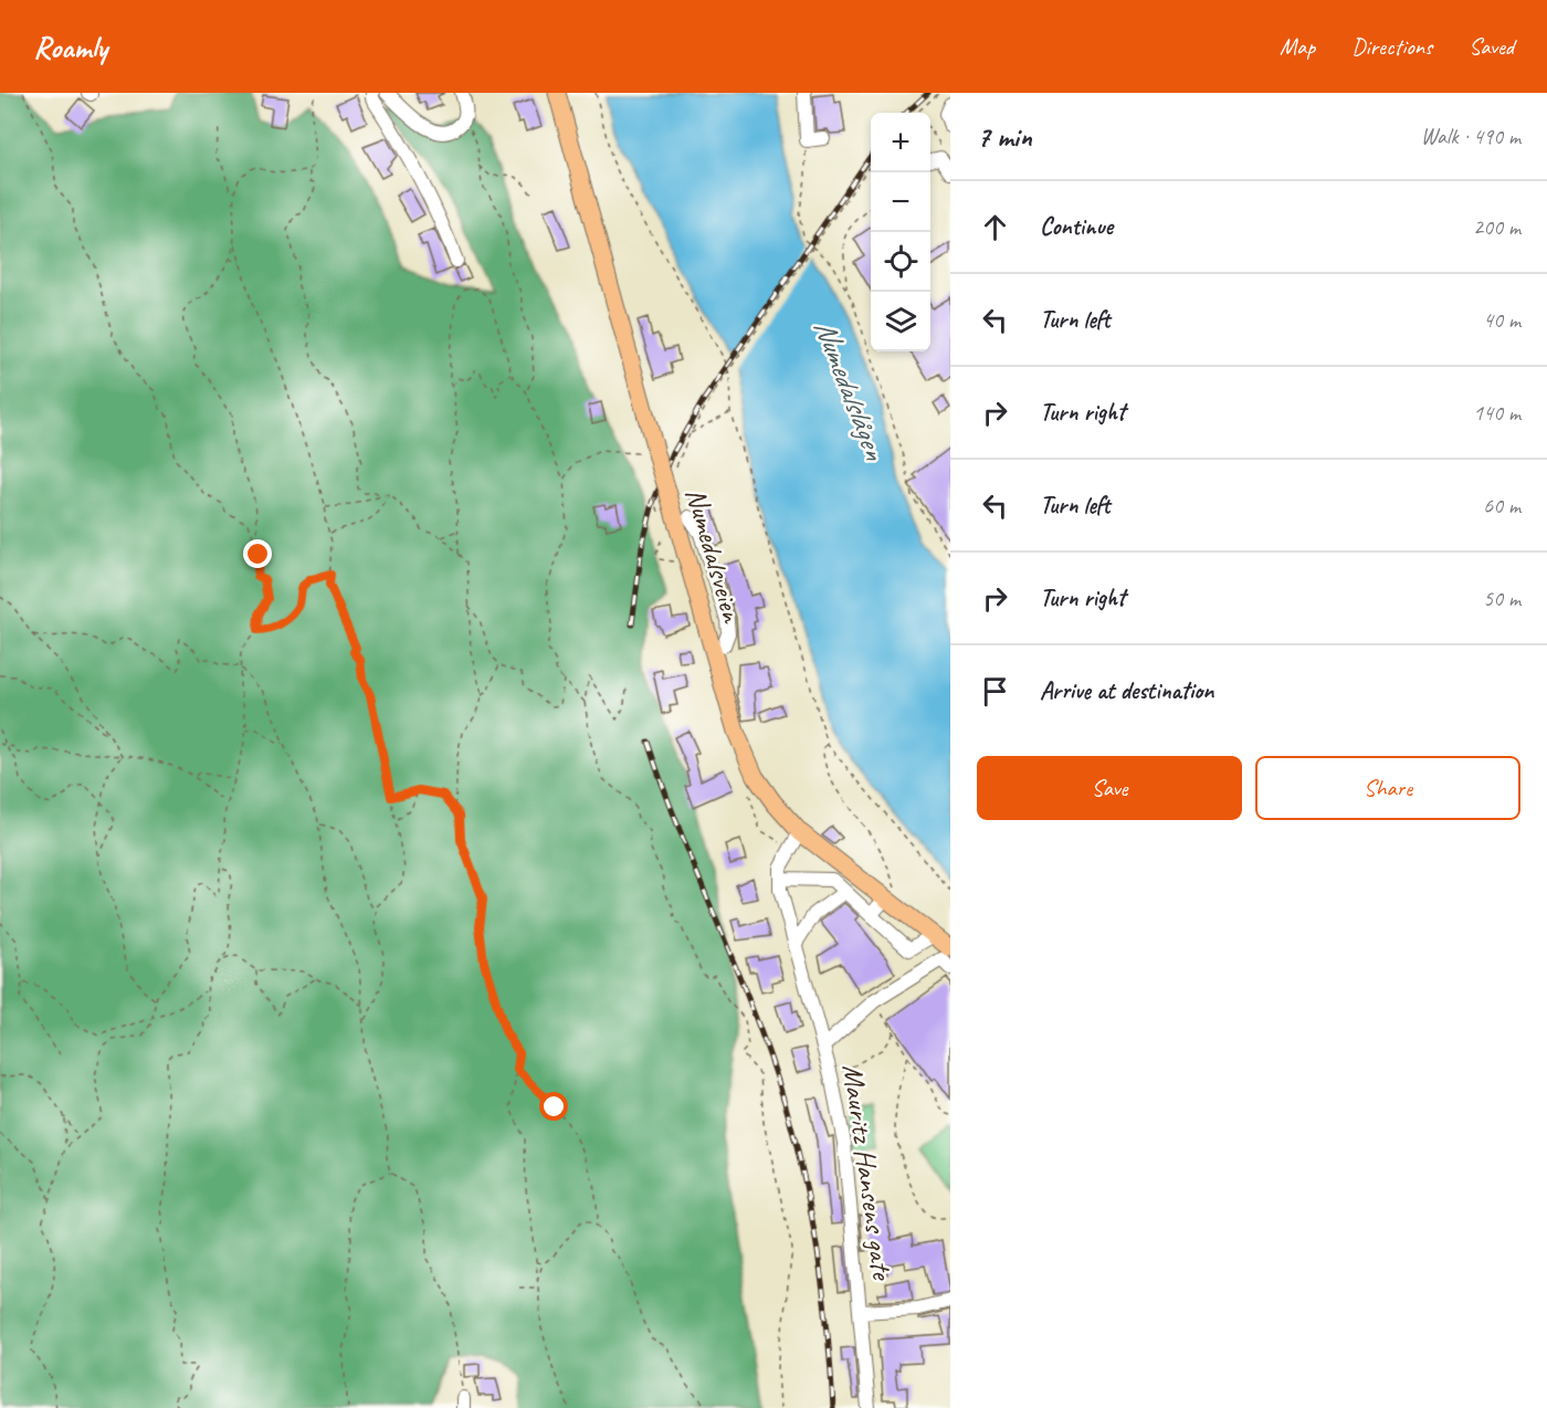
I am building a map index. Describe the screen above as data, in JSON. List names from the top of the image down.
{
  "streets": {
    "main road": ["Numedalsveien"],
    "street": ["Mauritz Hansens gate"]
  },
  "crossings": [
    ["Numedalsveien", "Mauritz Hansens gate"]
  ],
  "water": ["Numedalslågen"],
  "page": {
    "header": "Roamly",
    "nav": ["Map", "Directions", "Saved"],
    "heading": ["7 min", "Walk · 490 m"],
    "map_buttons": ["+", "−"],
    "list": [
      ["Continue", "200 m"],
      ["Turn left", "40 m"],
      ["Turn right", "140 m"],
      ["Turn left", "60 m"],
      ["Turn right", "50 m"],
      "Arrive at destination"
    ],
    "buttons": ["Save", "Share"]
  }
}
